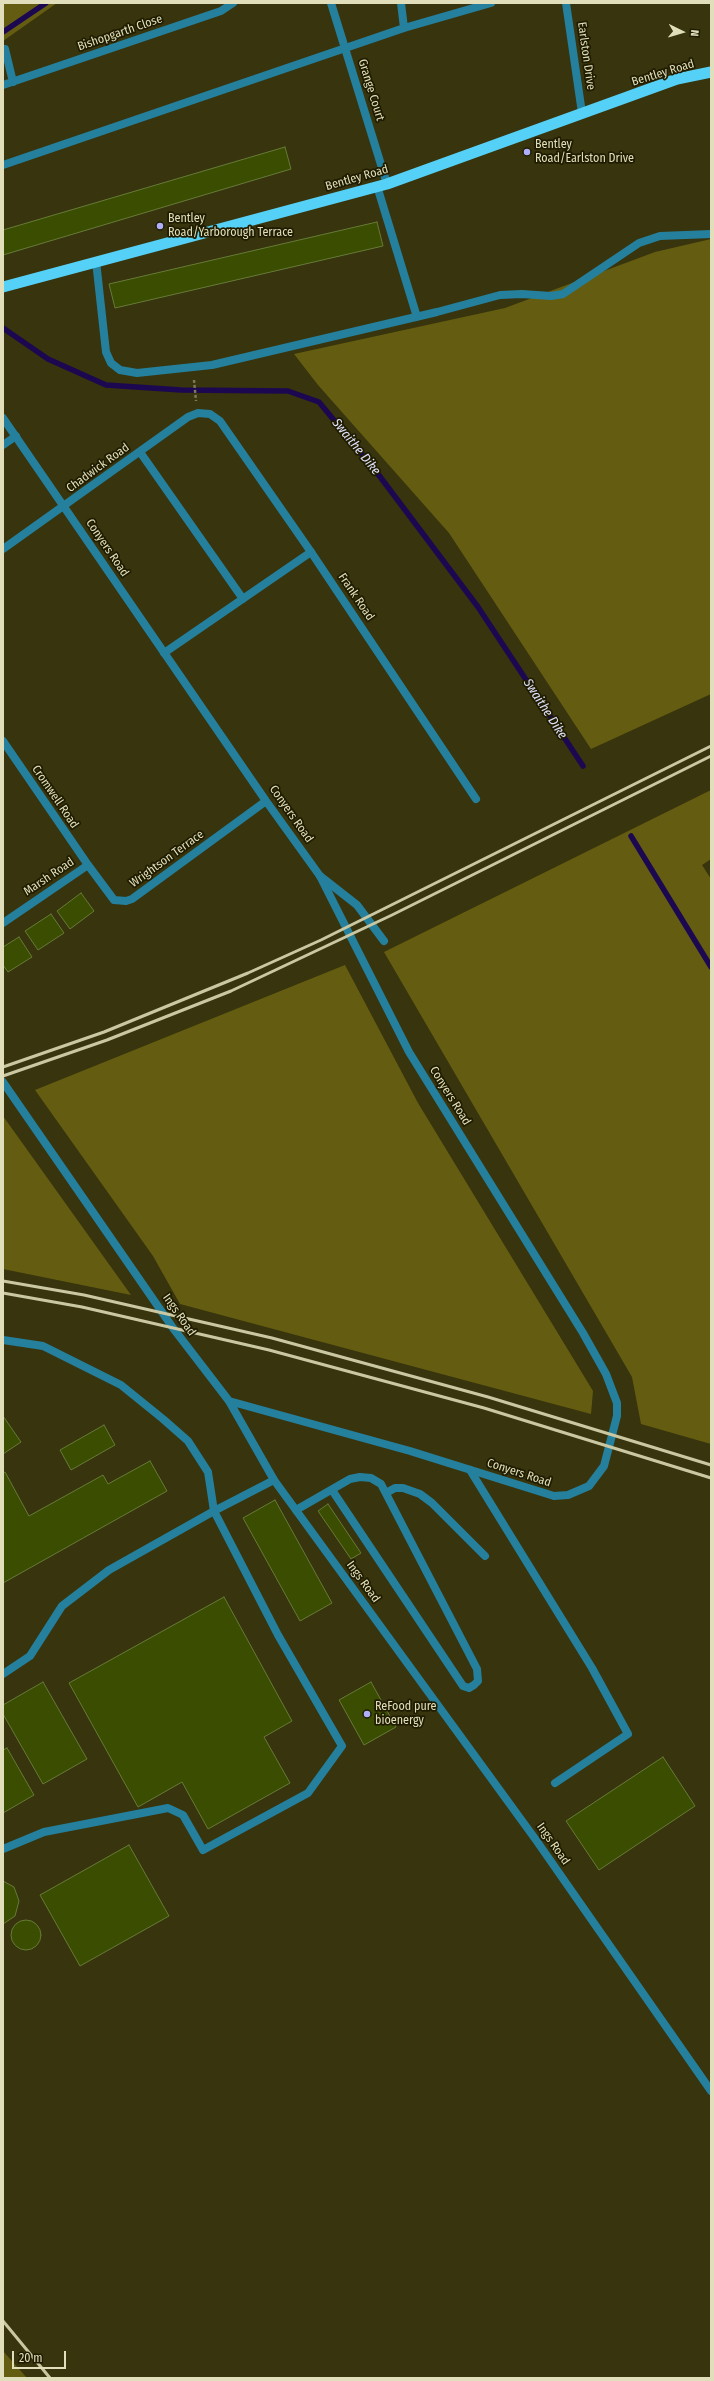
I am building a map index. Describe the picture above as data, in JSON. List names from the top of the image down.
{
  "streets": {
    "highway": ["Bentley Road"],
    "street": [
      "Bishopgarth Close",
      "Earlston Drive",
      "Grange Court",
      "Chadwick Road",
      "Conyers Road",
      "Frank Road",
      "Cromwell Road",
      "Wrightson Terrace",
      "Marsh Road",
      "Ings Road"
    ]
  },
  "crossings": [
    ["Earlston Drive", "Bentley Road"],
    ["Bentley Road", "Grange Court"],
    ["Chadwick Road", "Conyers Road"],
    ["Chadwick Road", "Frank Road"],
    ["Conyers Road", "Wrightson Terrace"],
    ["Conyers Road", "Ings Road"],
    ["Cromwell Road", "Wrightson Terrace"],
    ["Cromwell Road", "Marsh Road"],
    ["Wrightson Terrace", "Marsh Road"]
  ],
  "water": ["Swaithe Dike"],
  "places": ["Bentley Road/Earlston Drive", "Bentley Road/Yarborough Terrace", "ReFood pure bioenergy"],
  "scale_bar": "20 m",
  "north": "right"
}
